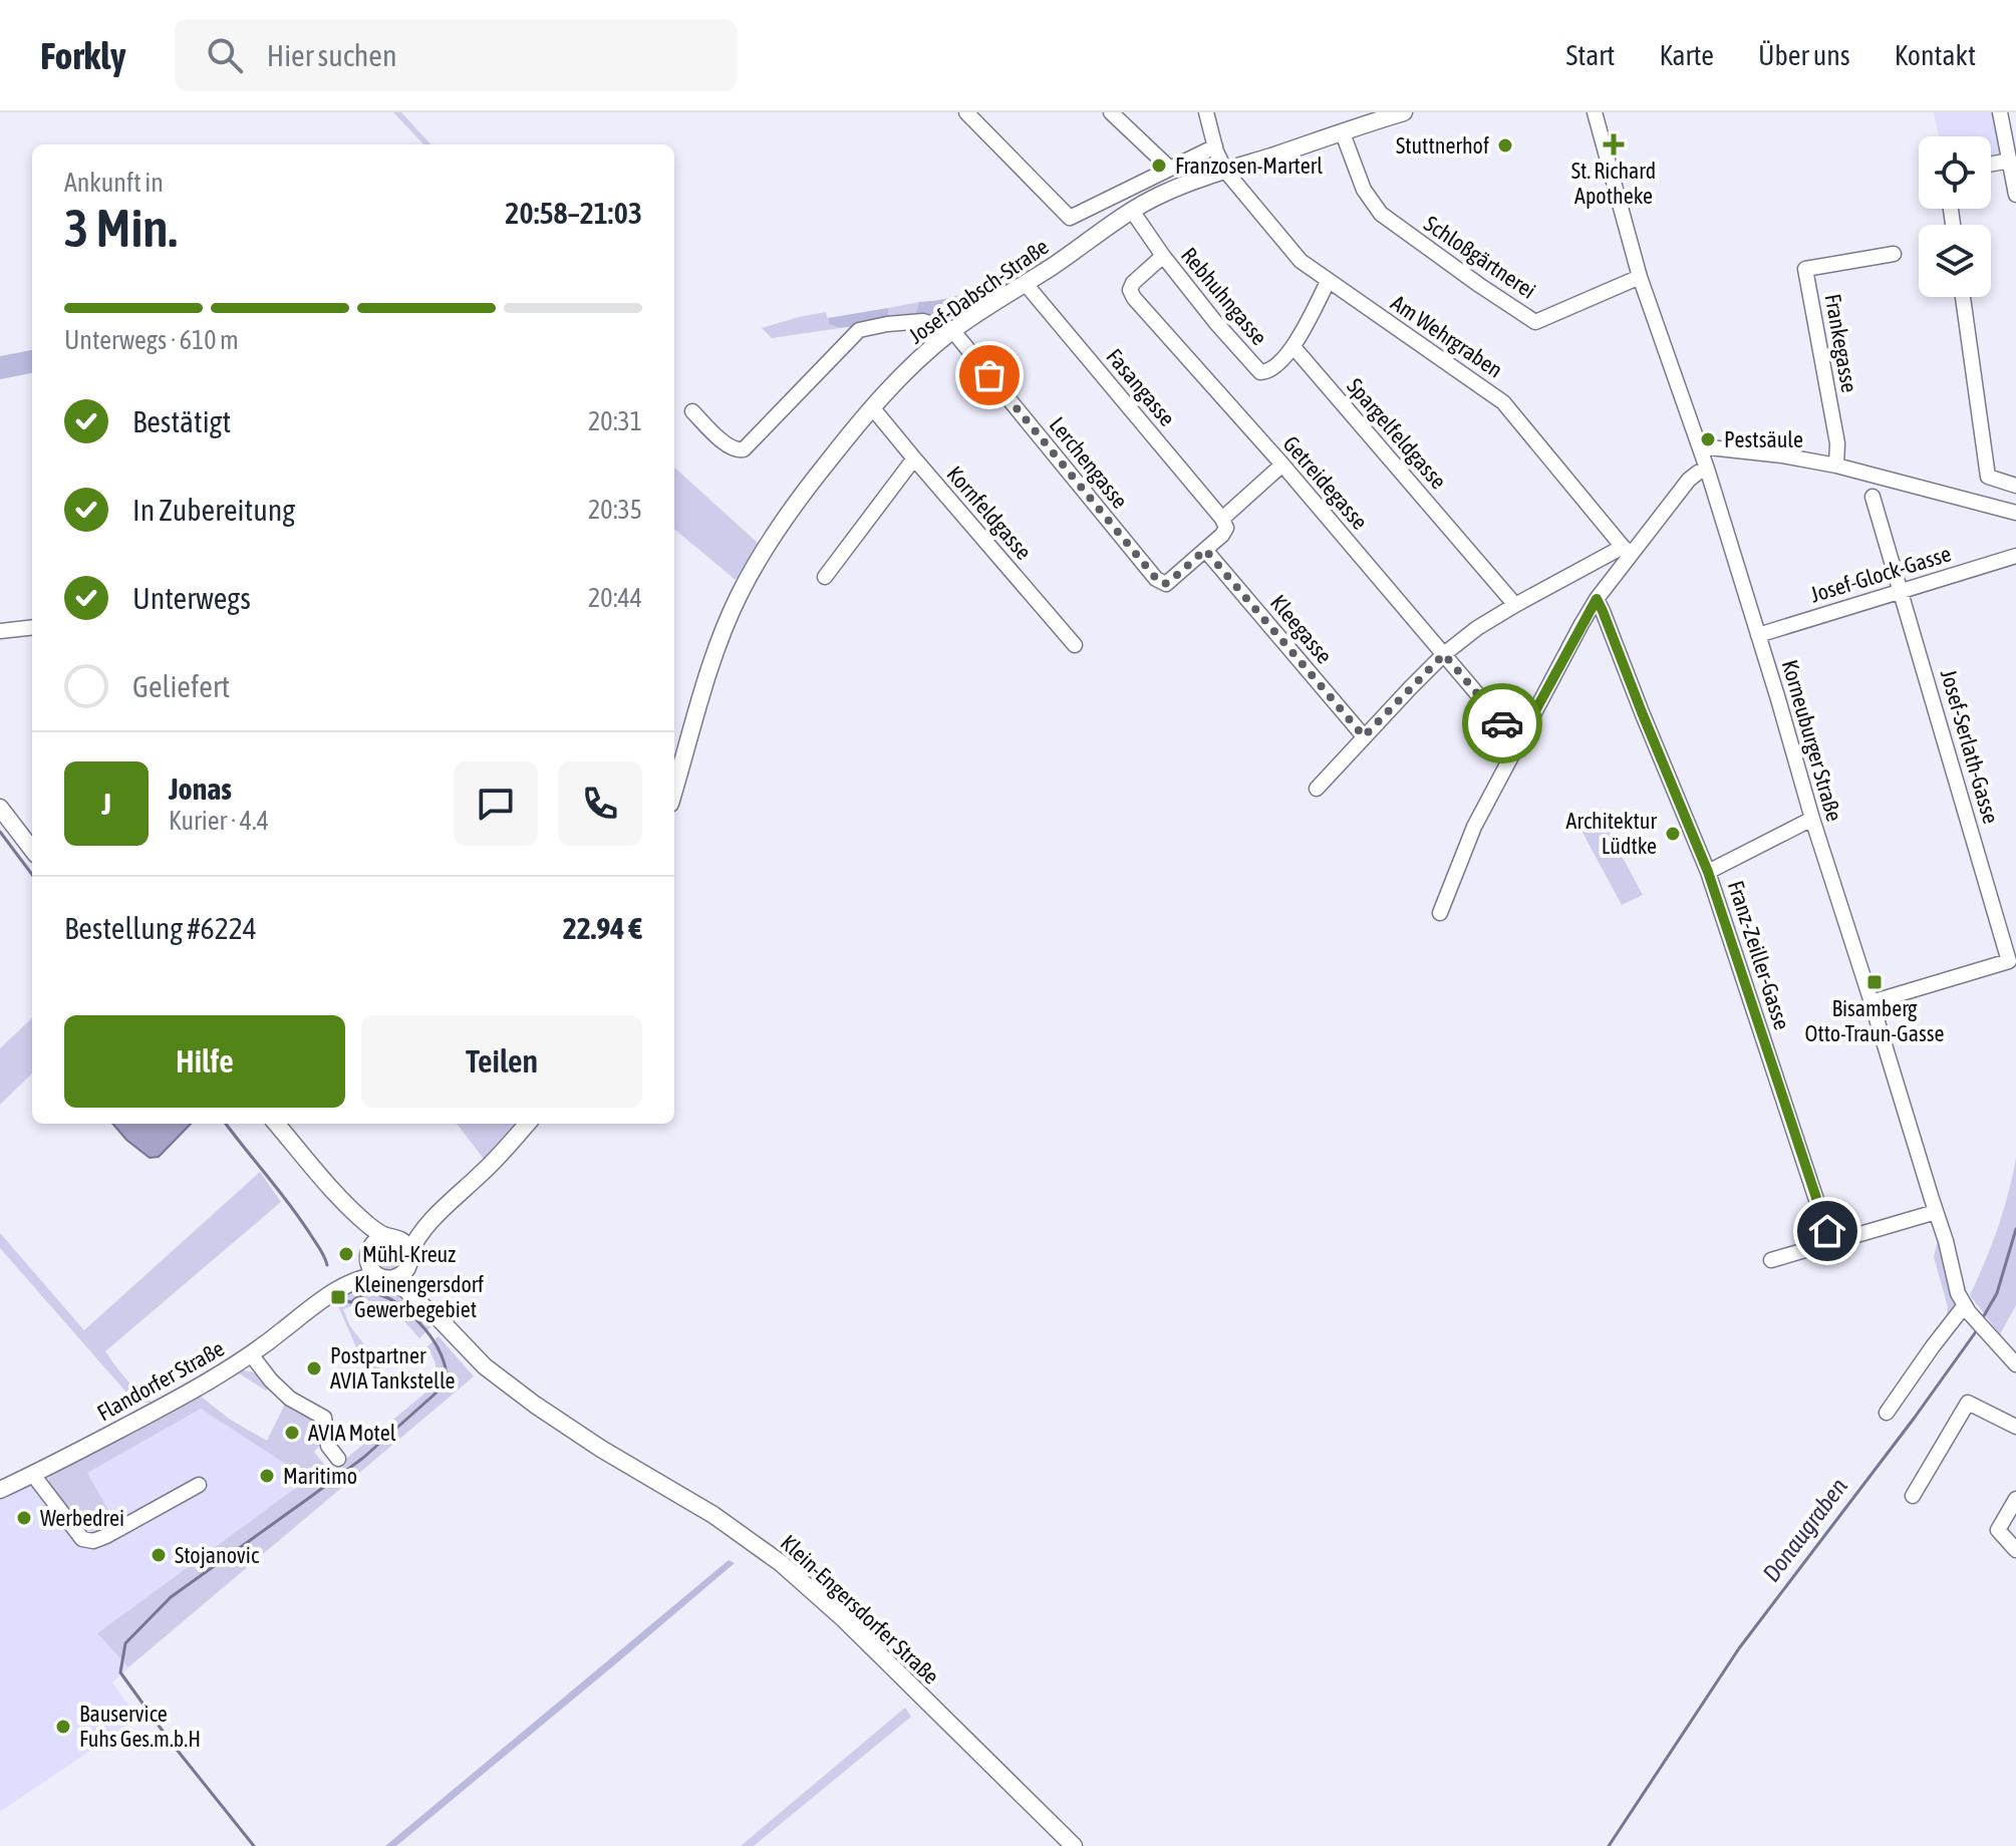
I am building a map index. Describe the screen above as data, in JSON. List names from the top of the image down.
{
  "streets": {
    "main road": ["Josef-Dabsch-Straße", "Flandorfer Straße", "Klein-Engersdorfer Straße"],
    "street": [
      "Schloßgärtnerei",
      "Rebhuhngasse",
      "Am Wehrgraben",
      "Frankegasse",
      "Fasangasse",
      "Spargelfeldgasse",
      "Lerchengasse",
      "Getreidegasse",
      "Kornfeldgasse",
      "Josef-Glock-Gasse",
      "Kleegasse",
      "Korneuburger Straße",
      "Josef-Serlath-Gasse",
      "Franz-Zeiller-Gasse"
    ]
  },
  "crossings": [
    ["Schloßgärtnerei", "Josef-Dabsch-Straße"],
    ["Schloßgärtnerei", "Korneuburger Straße"],
    ["Josef-Dabsch-Straße", "Rebhuhngasse"],
    ["Josef-Dabsch-Straße", "Am Wehrgraben"],
    ["Josef-Dabsch-Straße", "Fasangasse"],
    ["Josef-Dabsch-Straße", "Lerchengasse"],
    ["Josef-Dabsch-Straße", "Kornfeldgasse"],
    ["Rebhuhngasse", "Spargelfeldgasse"],
    ["Rebhuhngasse", "Getreidegasse"],
    ["Lerchengasse", "Kleegasse"],
    ["Josef-Glock-Gasse", "Korneuburger Straße"],
    ["Josef-Glock-Gasse", "Josef-Serlath-Gasse"],
    ["Korneuburger Straße", "Josef-Serlath-Gasse"],
    ["Flandorfer Straße", "Klein-Engersdorfer Straße"]
  ],
  "water": ["Donaugraben"],
  "places": {
    "health": ["St. Richard Apotheke"],
    "other": [
      "Stuttnerhof",
      "Franzosen-Marterl",
      "Pestsäule",
      "Architektur Lüdtke",
      "Mühl-Kreuz",
      "Postpartner AVIA Tankstelle",
      "AVIA Motel",
      "Maritimo",
      "Werbedrei",
      "Stojanovic",
      "Bauservice Fuhs Ges.m.b.H"
    ],
    "transit": ["Bisamberg Otto-Traun-Gasse", "Kleinengersdorf Gewerbegebiet"]
  },
  "page": {
    "header": "Forkly",
    "search": "Hier suchen",
    "nav": [
      "Start",
      "Karte",
      "Über uns",
      "Kontakt"
    ],
    "heading": ["3 Min.", "Ankunft in", "20:58–21:03"],
    "panel": [
      "Jonas",
      "Kurier · 4.4",
      "Bestellung #6224",
      "22.94 €"
    ],
    "bar": "Unterwegs · 610 m",
    "list": [
      ["Bestätigt", "20:31"],
      ["In Zubereitung", "20:35"],
      ["Unterwegs", "20:44"],
      "Geliefert"
    ],
    "round": "J",
    "buttons": ["Hilfe", "Teilen"]
  }
}
